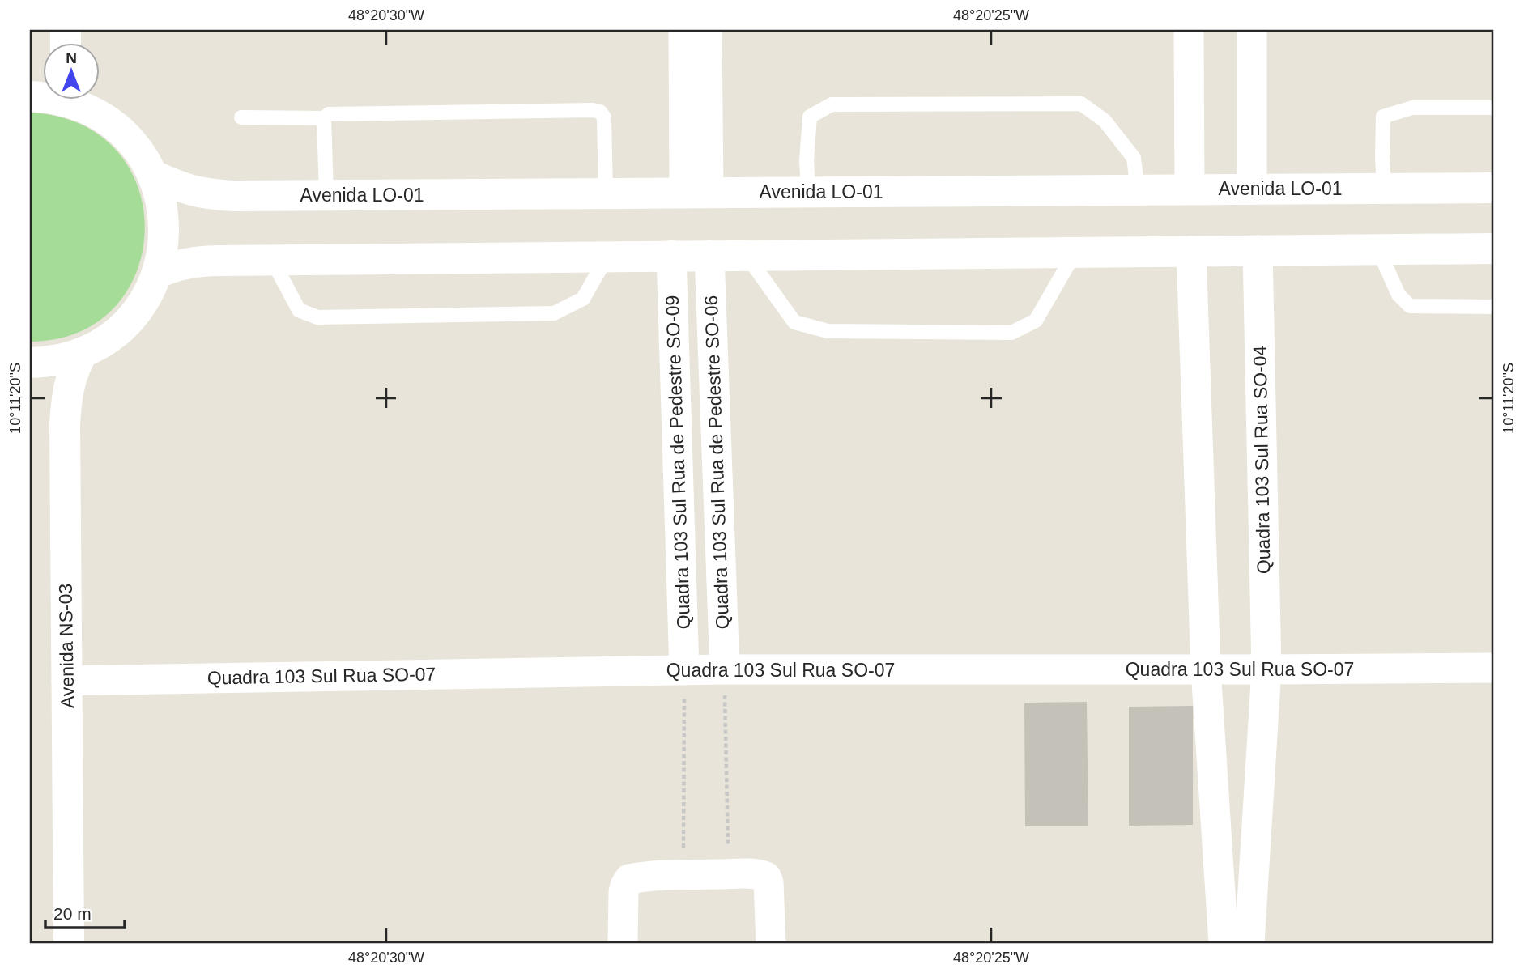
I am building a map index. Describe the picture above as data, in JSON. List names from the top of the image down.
{
  "streets": {
    "street": [
      "Avenida LO-01",
      "Quadra 103 Sul Rua SO-04",
      "Quadra 103 Sul Rua de Pedestre SO-09",
      "Quadra 103 Sul Rua de Pedestre SO-06",
      "Avenida NS-03",
      "Quadra 103 Sul Rua SO-07"
    ]
  },
  "crossings": [
    ["Quadra 103 Sul Rua SO-04", "Quadra 103 Sul Rua SO-07"],
    ["Quadra 103 Sul Rua de Pedestre SO-09", "Quadra 103 Sul Rua SO-07"],
    ["Quadra 103 Sul Rua de Pedestre SO-06", "Quadra 103 Sul Rua SO-07"],
    ["Avenida NS-03", "Quadra 103 Sul Rua SO-07"]
  ],
  "scale_bar": "20 m",
  "north": "top",
  "coordinates": ["48°20'30\"W", "48°20'25\"W", "10°11'20\"S"]
}
